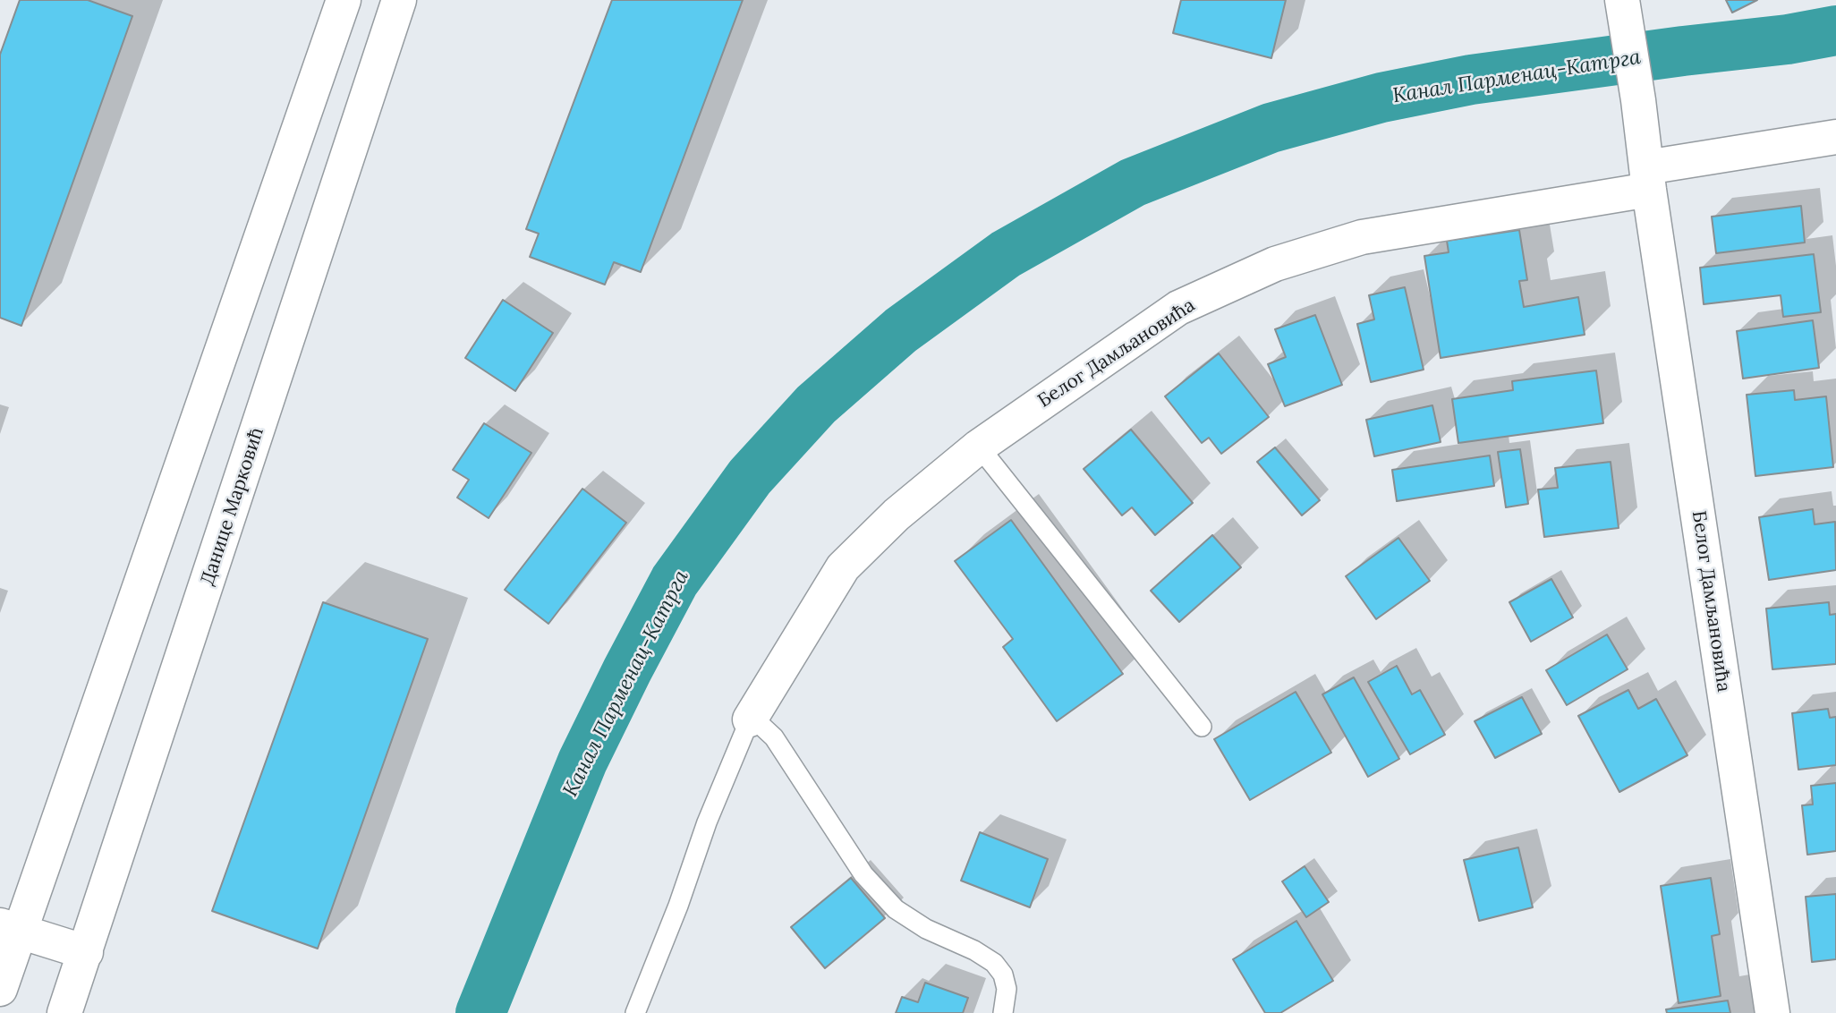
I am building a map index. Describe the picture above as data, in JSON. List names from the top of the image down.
{
  "streets": {
    "street": ["Белог Дамљановића", "Данице Марковић"]
  },
  "water": ["Канал Парменац-Катрга"]
}
